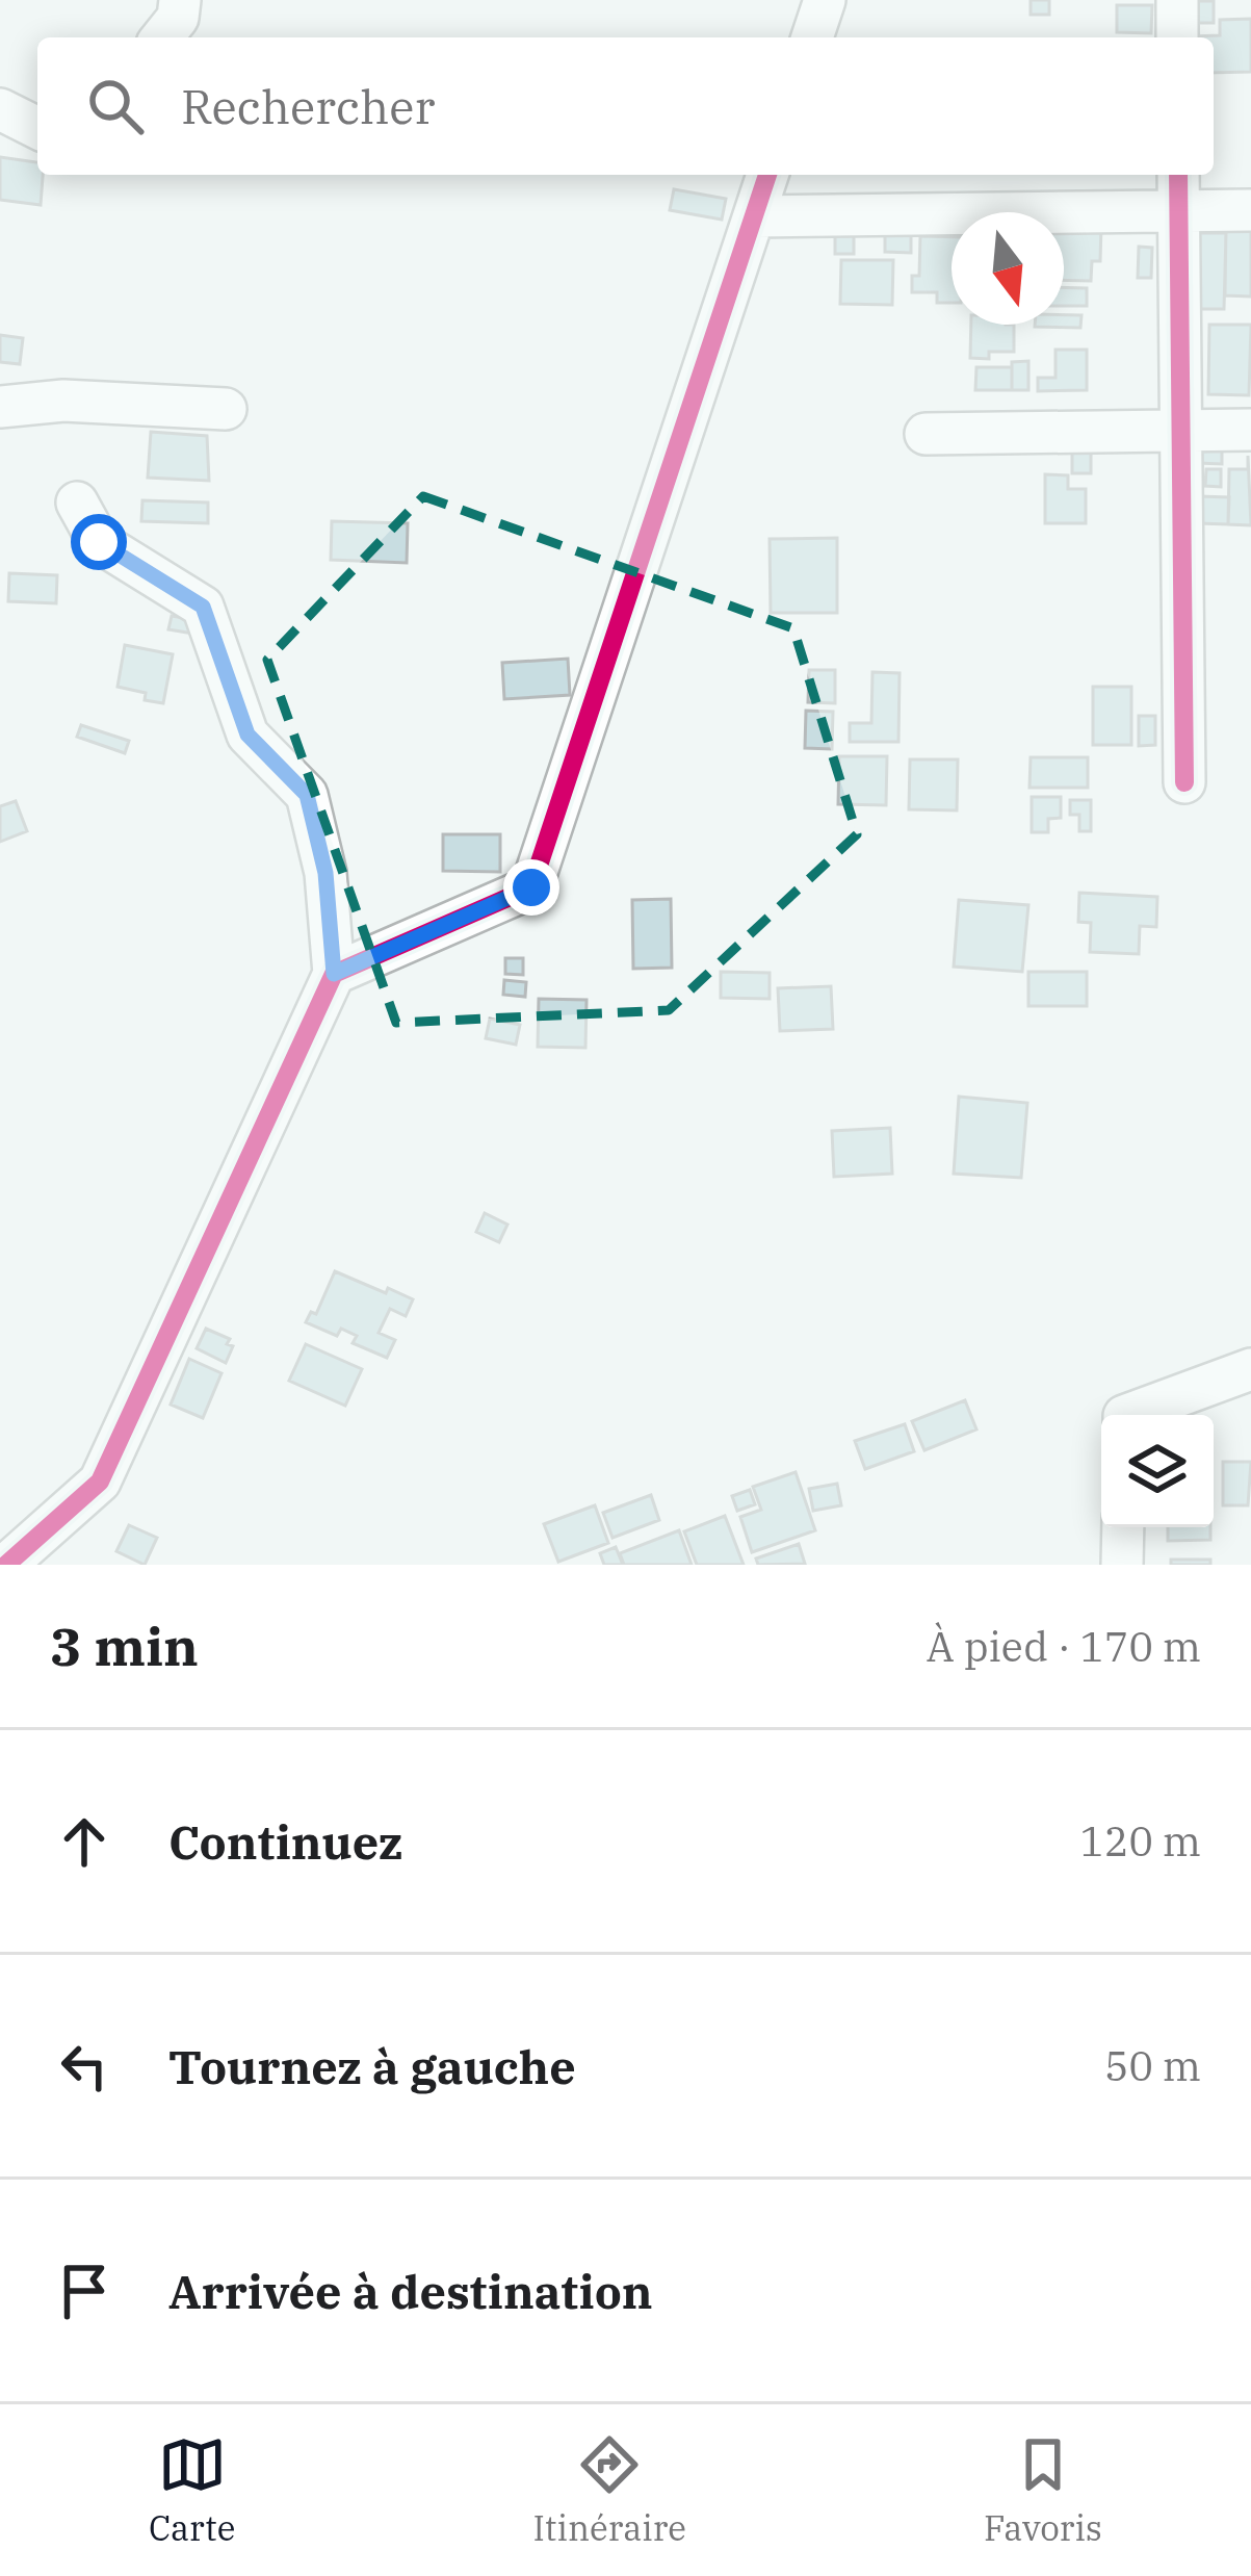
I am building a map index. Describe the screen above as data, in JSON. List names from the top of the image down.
{
  "north": "bottom",
  "page": {
    "search": "Rechercher",
    "heading": ["3 min", "À pied · 170 m"],
    "list": [
      ["Continuez", "120 m"],
      ["Tournez à gauche", "50 m"],
      "Arrivée à destination"
    ],
    "nav": ["Carte", "Itinéraire", "Favoris"]
  }
}
